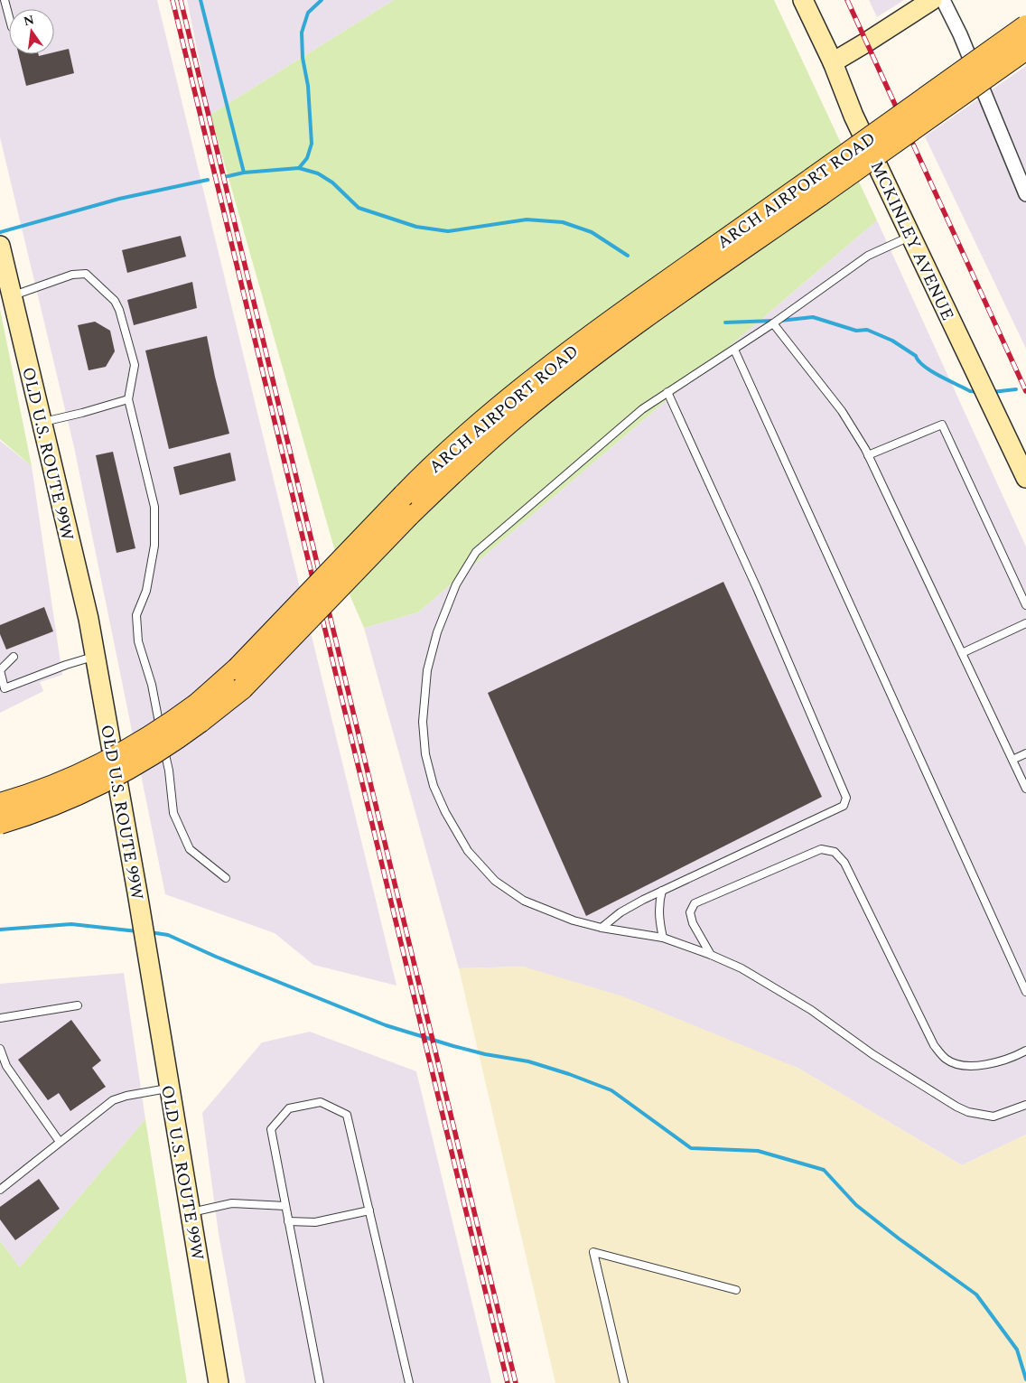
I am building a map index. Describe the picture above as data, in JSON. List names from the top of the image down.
{
  "streets": {
    "main road": ["ARCH AIRPORT ROAD", "MCKINLEY AVENUE", "OLD U.S. ROUTE 99W"]
  },
  "north": "top"
}
